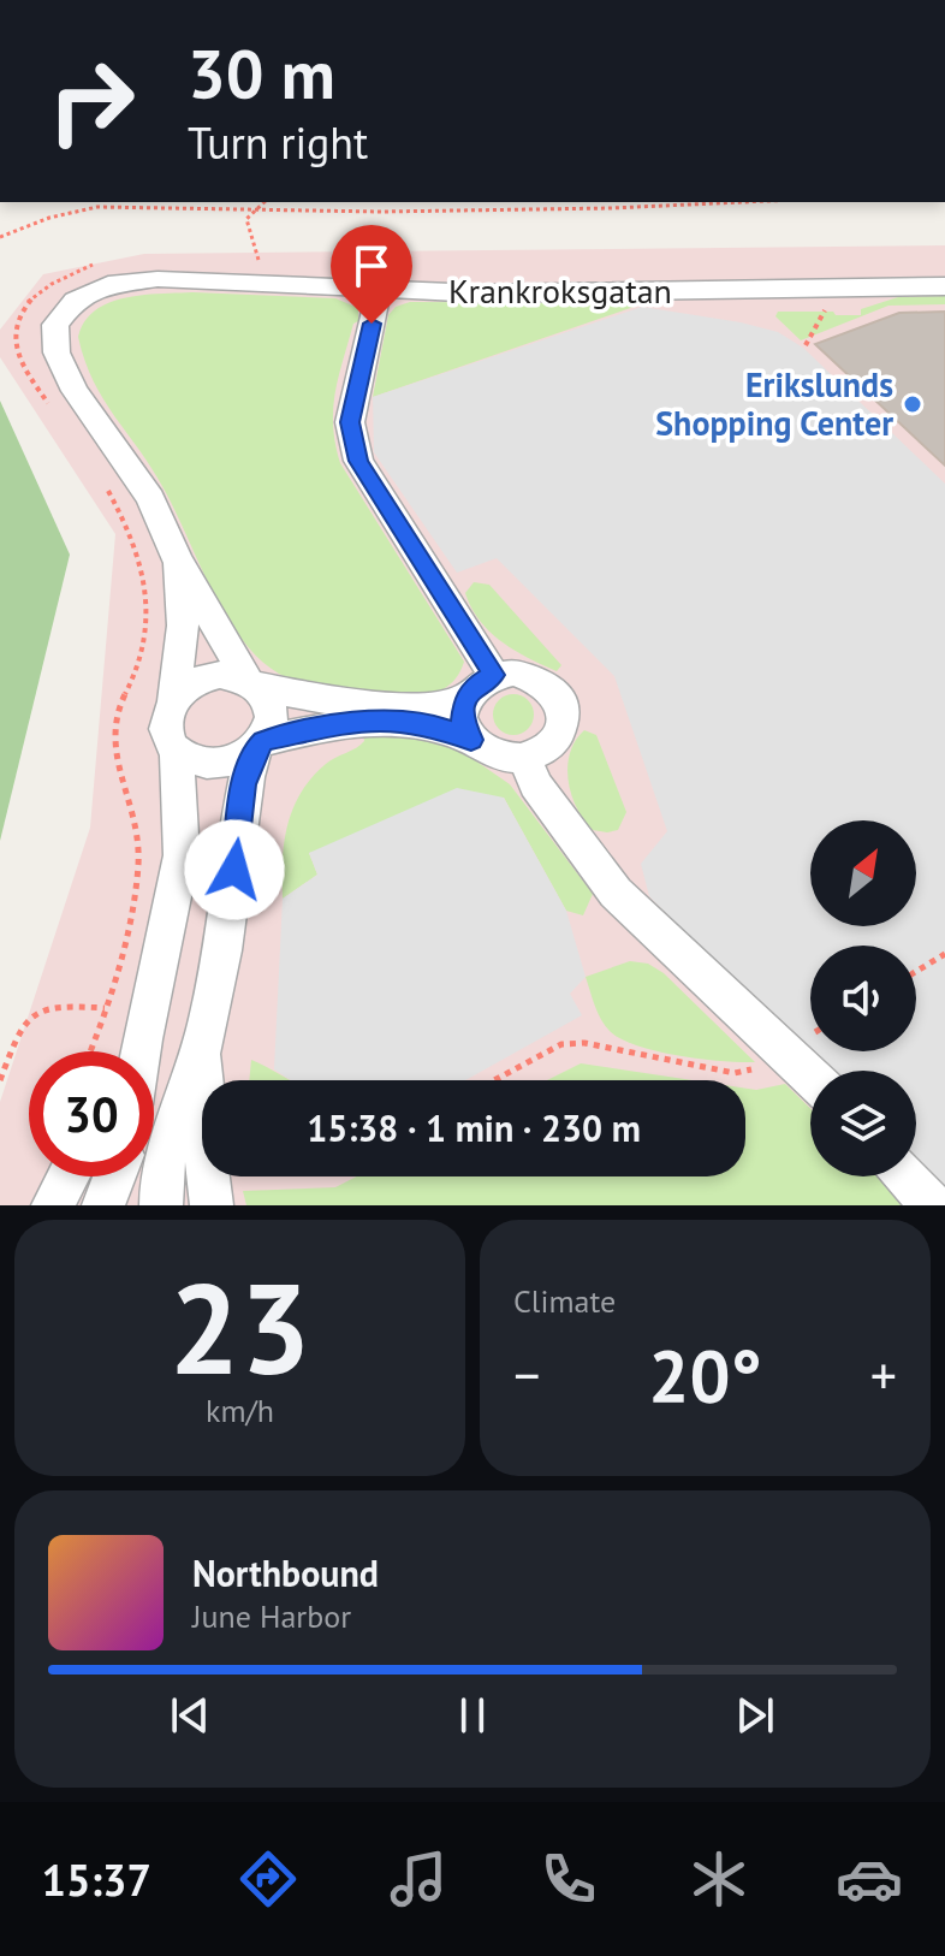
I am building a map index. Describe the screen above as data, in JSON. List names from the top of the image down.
{
  "streets": {
    "street": ["Krankroksgatan"]
  },
  "places": ["Erikslunds Shopping Center"],
  "north": "top right",
  "page": {
    "turn": ["30 m", "Turn right"],
    "limit": "30",
    "trip": "15:38 · 1 min · 230 m",
    "tile": [
      ["23", "km/h"],
      "Climate"
    ],
    "heat": ["−", "20°", "+"],
    "song": ["Northbound", "June Harbor"],
    "tabs": "15:37"
  }
}
